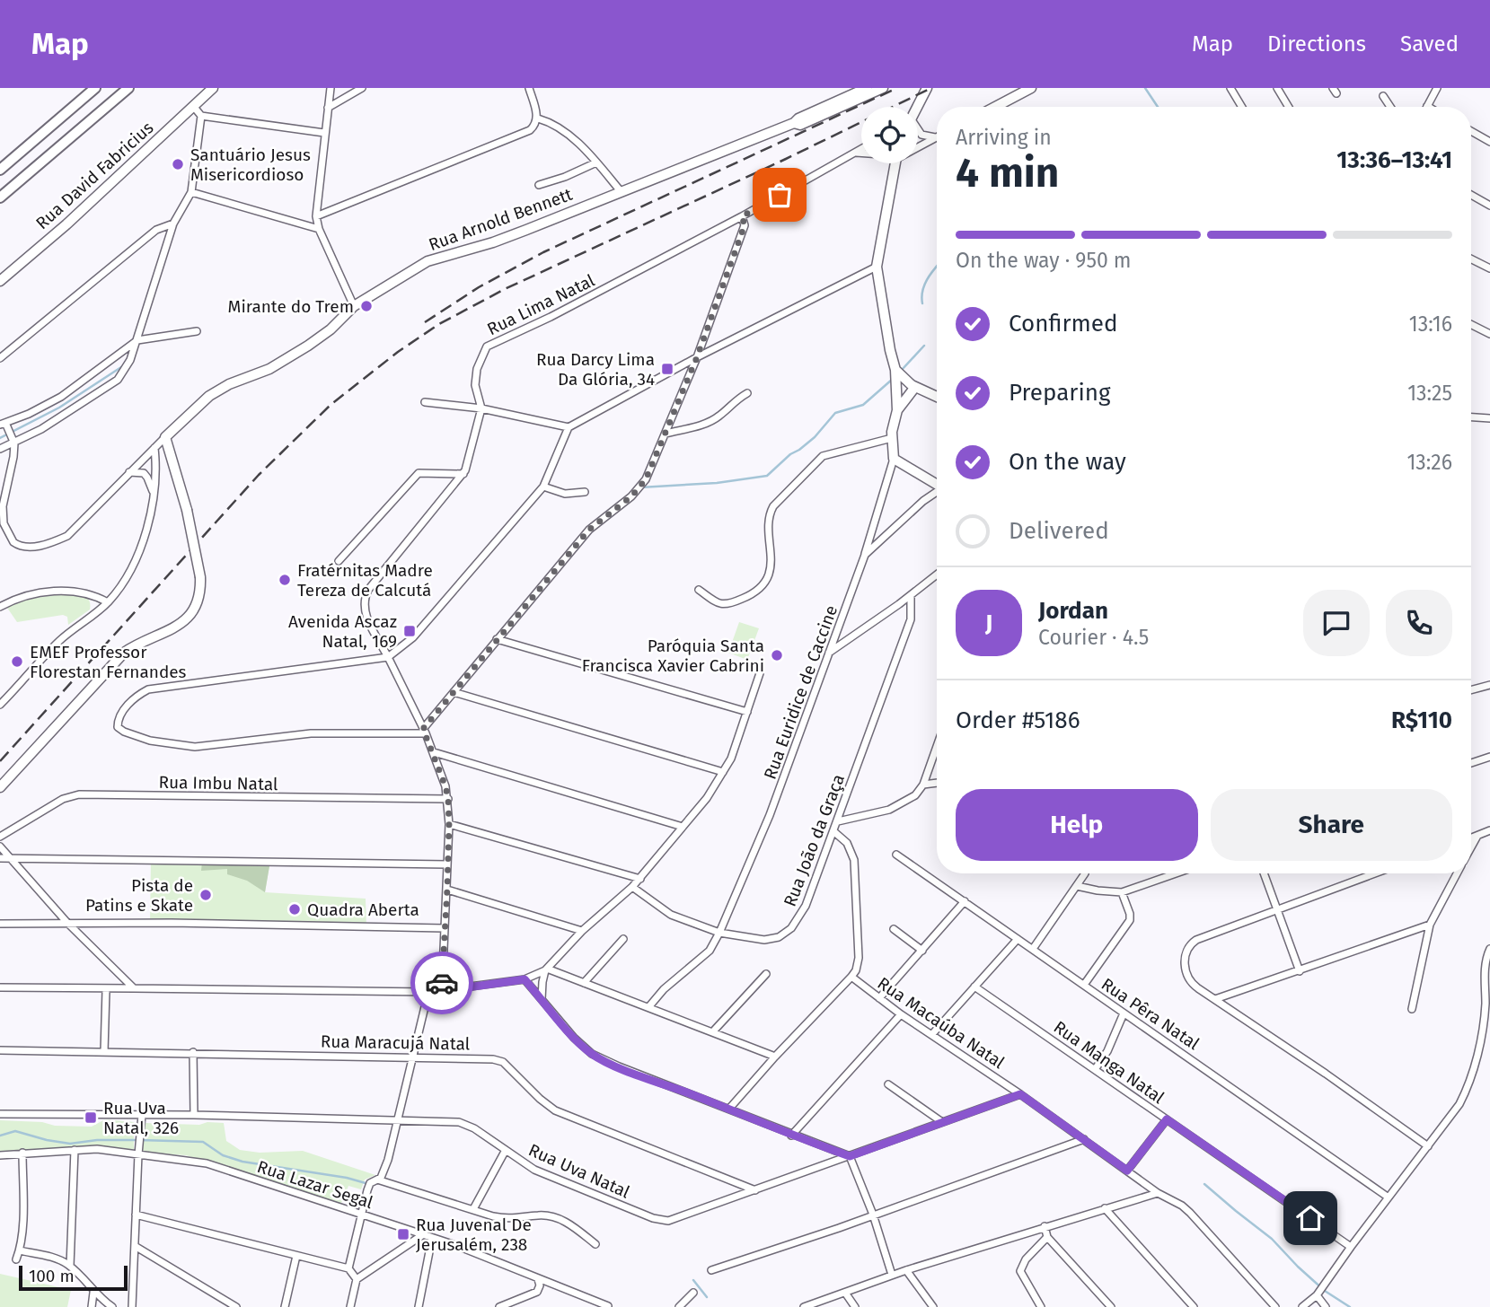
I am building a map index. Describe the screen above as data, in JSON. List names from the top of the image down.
{
  "streets": {
    "street": [
      "Rua David Fabricius",
      "Rua Arnold Bennett",
      "Rua Lima Natal",
      "Rua Euridice de Caccine",
      "Rua Imbu Natal",
      "Rua João da Graça",
      "Rua Pêra Natal",
      "Rua Macaúba Natal",
      "Rua Maracujá Natal",
      "Rua Manga Natal",
      "Rua Uva Natal",
      "Rua Lazar Segal"
    ]
  },
  "crossings": [
    ["Rua Lima Natal", "Rua Imbu Natal"],
    ["Rua Euridice de Caccine", "Rua João da Graça"],
    ["Rua Macaúba Natal", "Rua Uva Natal"],
    ["Rua Maracujá Natal", "Rua Uva Natal"]
  ],
  "places": {
    "other": [
      "Santuário Jesus Misericordioso",
      "Mirante do Trem",
      "Fratérnitas Madre Tereza de Calcutá",
      "Paróquia Santa Francisca Xavier Cabrini",
      "EMEF Professor Florestan Fernandes",
      "Pista de Patins e Skate",
      "Quadra Aberta"
    ],
    "transit": [
      "Rua Darcy Lima Da Glória, 34",
      "Avenida Ascaz Natal, 169",
      "Rua Uva Natal, 326",
      "Rua Juvenal De Jerusalém, 238"
    ]
  },
  "scale_bar": "100 m",
  "page": {
    "header": "Map",
    "nav": ["Map", "Directions", "Saved"],
    "heading": ["4 min", "Arriving in", "13:36–13:41"],
    "panel": [
      "Jordan",
      "Courier · 4.5",
      "Order #5186",
      "R$110"
    ],
    "bar": "On the way · 950 m",
    "list": [
      ["Confirmed", "13:16"],
      ["Preparing", "13:25"],
      ["On the way", "13:26"],
      "Delivered"
    ],
    "round": "J",
    "buttons": ["Help", "Share"],
    "scale": "100 m"
  }
}
